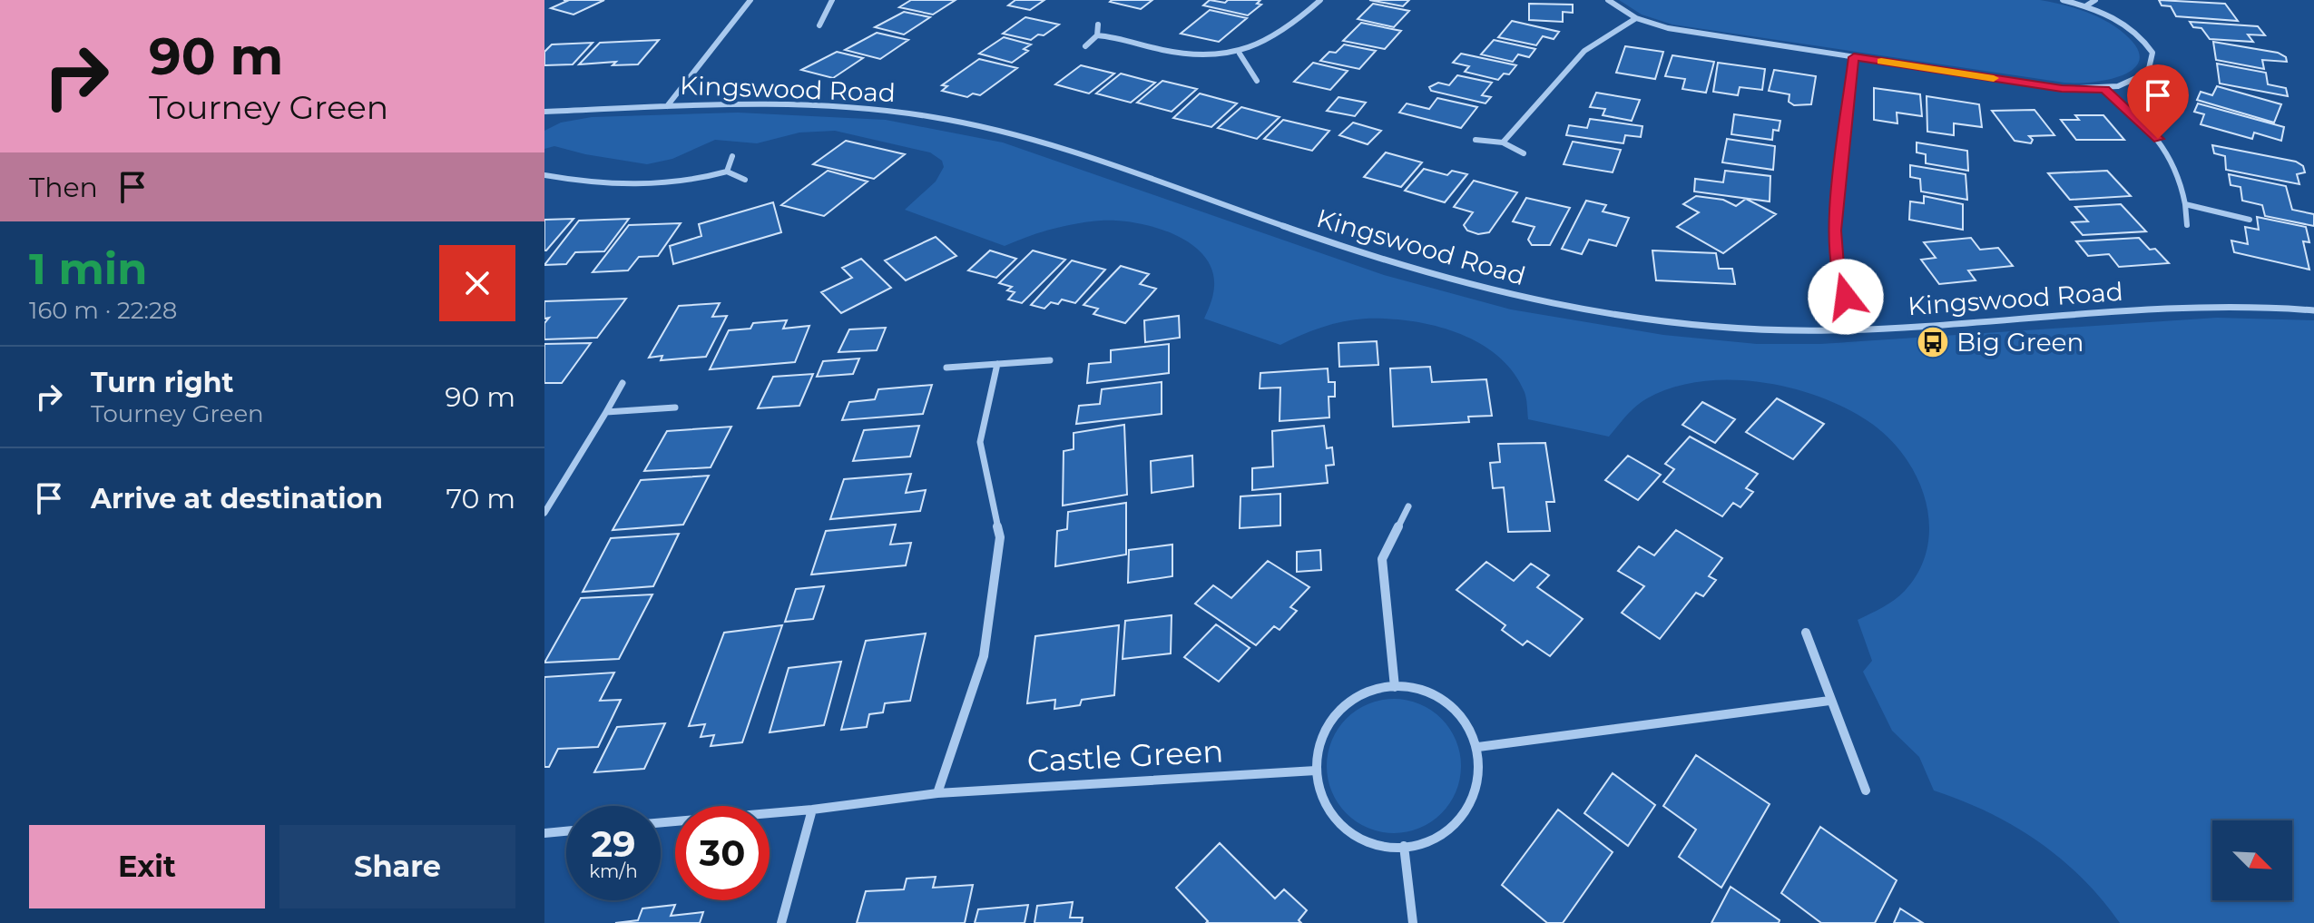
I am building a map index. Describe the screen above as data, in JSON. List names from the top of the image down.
{
  "streets": {
    "street": ["Kingswood Road", "Castle Green"]
  },
  "places": {
    "bus stop": ["Big Green"]
  },
  "north": "bottom right",
  "page": {
    "turn": ["90 m", "Tourney Green"],
    "then": "Then",
    "heading": ["1 min", "160 m · 22:28"],
    "list": [
      {
        "name": "Turn right",
        "note": "Tourney Green",
        "value": "90 m"
      },
      {
        "name": "Arrive at destination",
        "value": "70 m"
      }
    ],
    "speed": "29 km/h",
    "limit": "30",
    "buttons": ["Exit", "Share"]
  }
}
